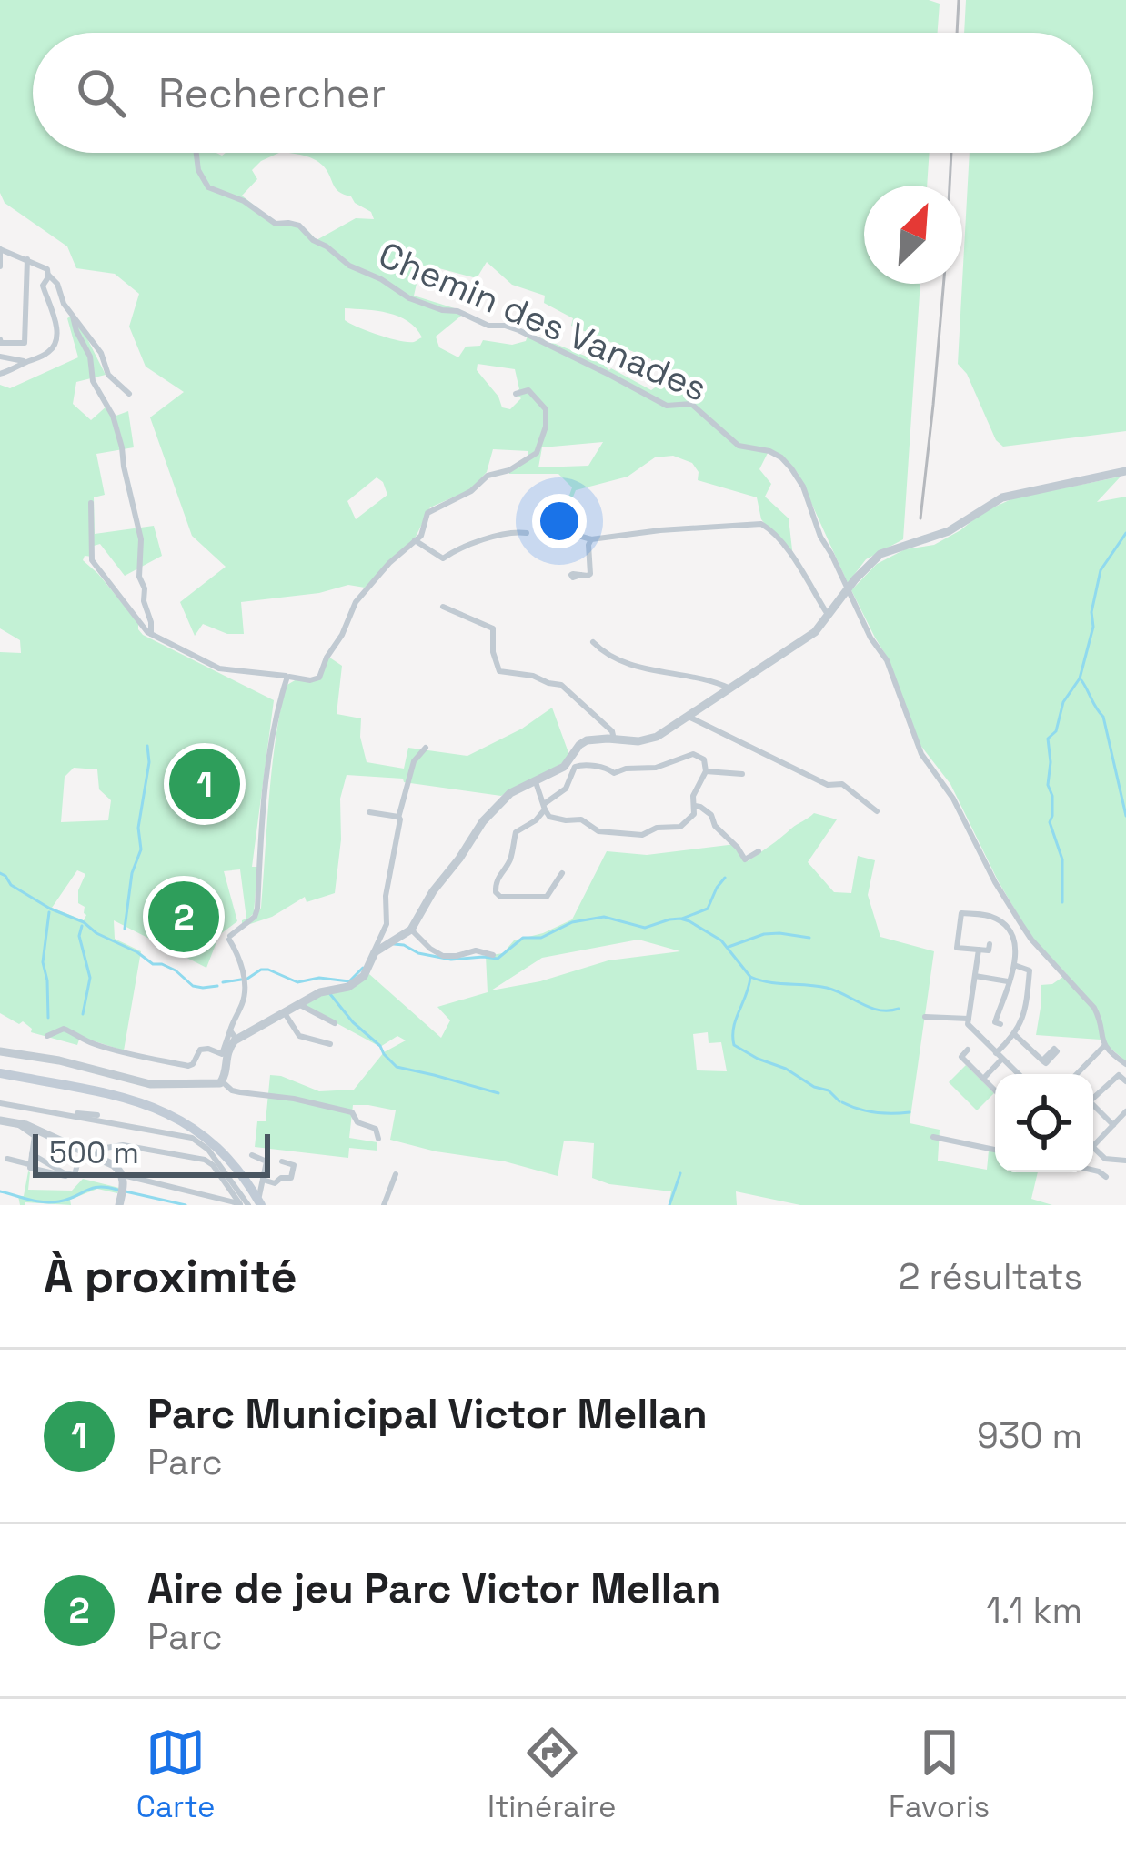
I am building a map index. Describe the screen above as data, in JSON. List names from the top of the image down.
{
  "streets": {
    "street": ["Chemin des Vanades"]
  },
  "scale_bar": "500 m",
  "north": "top right",
  "page": {
    "search": "Rechercher",
    "pins": ["1", "2"],
    "scale": "500 m",
    "heading": ["À proximité", "2 résultats"],
    "list": [
      {
        "mark": "1",
        "name": "Parc Municipal Victor Mellan",
        "note": "Parc",
        "value": "930 m"
      },
      {
        "mark": "2",
        "name": "Aire de jeu Parc Victor Mellan",
        "note": "Parc",
        "value": "1.1 km"
      }
    ],
    "nav": ["Carte", "Itinéraire", "Favoris"]
  }
}
